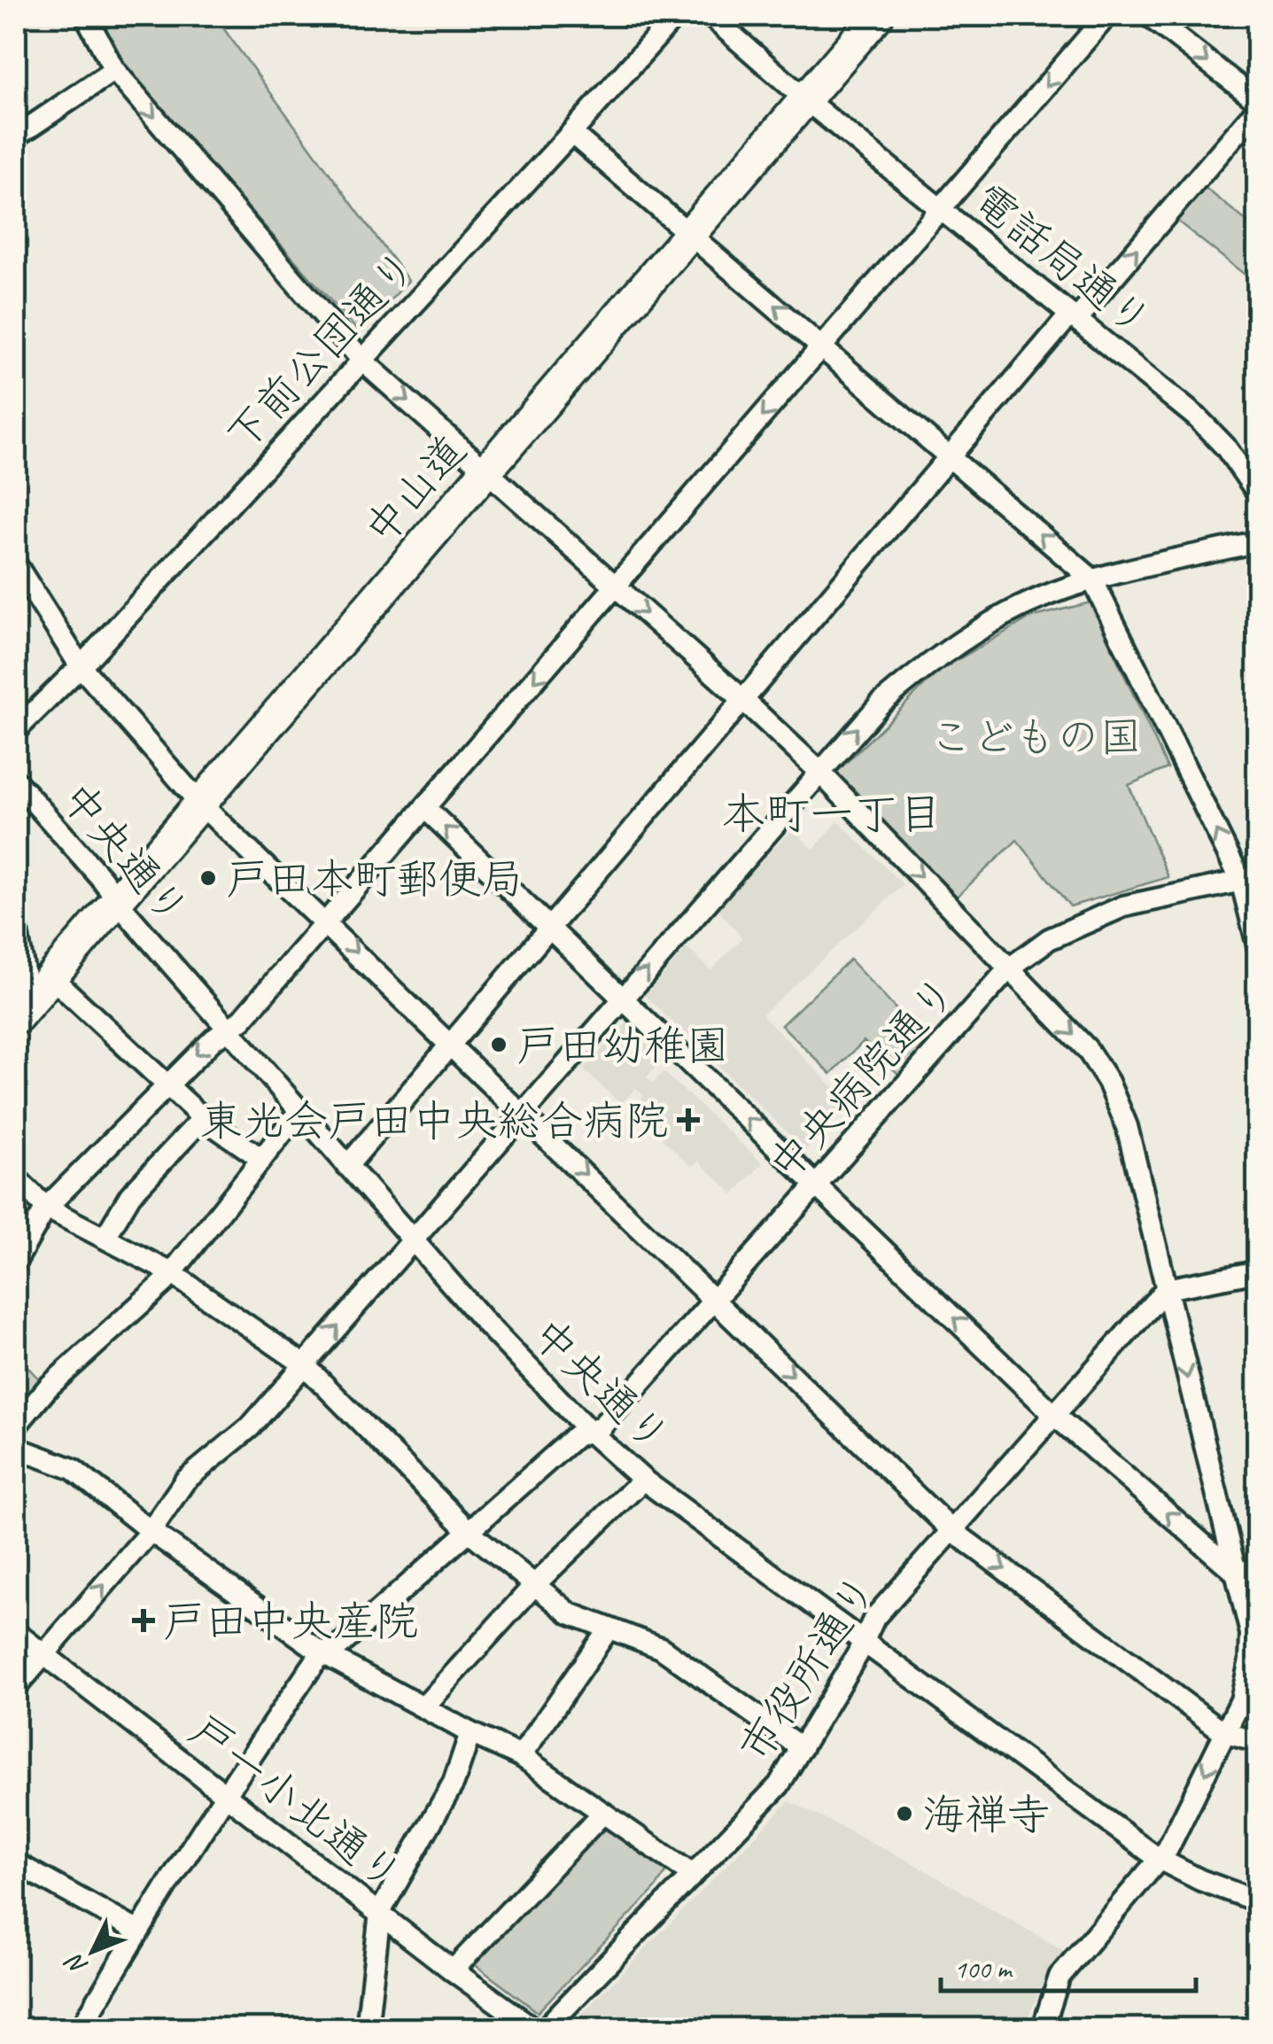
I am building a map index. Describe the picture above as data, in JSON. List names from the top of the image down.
{
  "streets": {
    "highway": ["中山道"],
    "street": [
      "電話局通り",
      "下前公団通り",
      "中央通り",
      "中央病院通り",
      "市役所通り",
      "戸一小北通り"
    ]
  },
  "crossings": [
    ["電話局通り", "中山道"],
    ["中山道", "中央通り"],
    ["中央通り", "中央病院通り"],
    ["中央通り", "市役所通り"]
  ],
  "districts": ["本町一丁目"],
  "parks": ["こどもの国"],
  "places": {
    "other": ["戸田本町郵便局", "戸田幼稚園", "海禅寺"],
    "health": ["東光会戸田中央総合病院", "戸田中央産院"]
  },
  "scale_bar": "100 m",
  "north": "bottom left"
}
